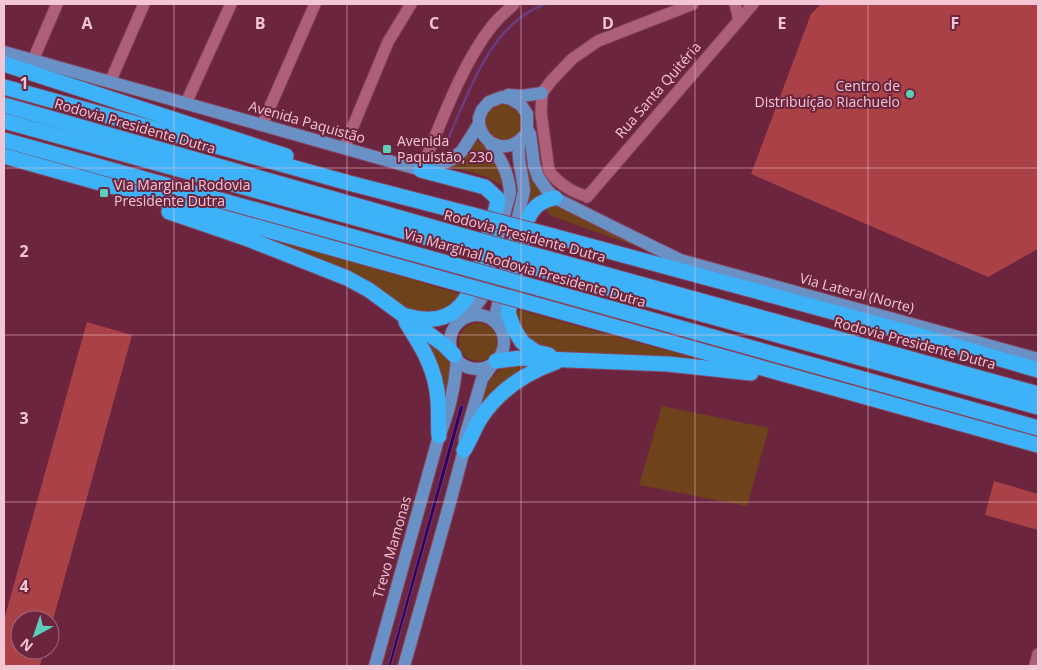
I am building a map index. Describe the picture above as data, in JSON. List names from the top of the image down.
{
  "streets": {
    "highway": ["Rodovia Presidente Dutra", "Via Marginal Rodovia Presidente Dutra"],
    "main road": ["Avenida Paquistão", "Via Lateral (Norte)", "Trevo Mamonas"],
    "street": ["Rua Santa Quitéria"]
  },
  "places": {
    "other": ["Centro de Distribuíção Riachuelo"],
    "transit": ["Avenida Paquistão, 230", "Via Marginal Rodovia Presidente Dutra"]
  },
  "north": "bottom left",
  "grid": {
    "columns": [
      "A",
      "B",
      "C",
      "D",
      "E",
      "F"
    ],
    "rows": [
      "1",
      "2",
      "3",
      "4"
    ]
  }
}
